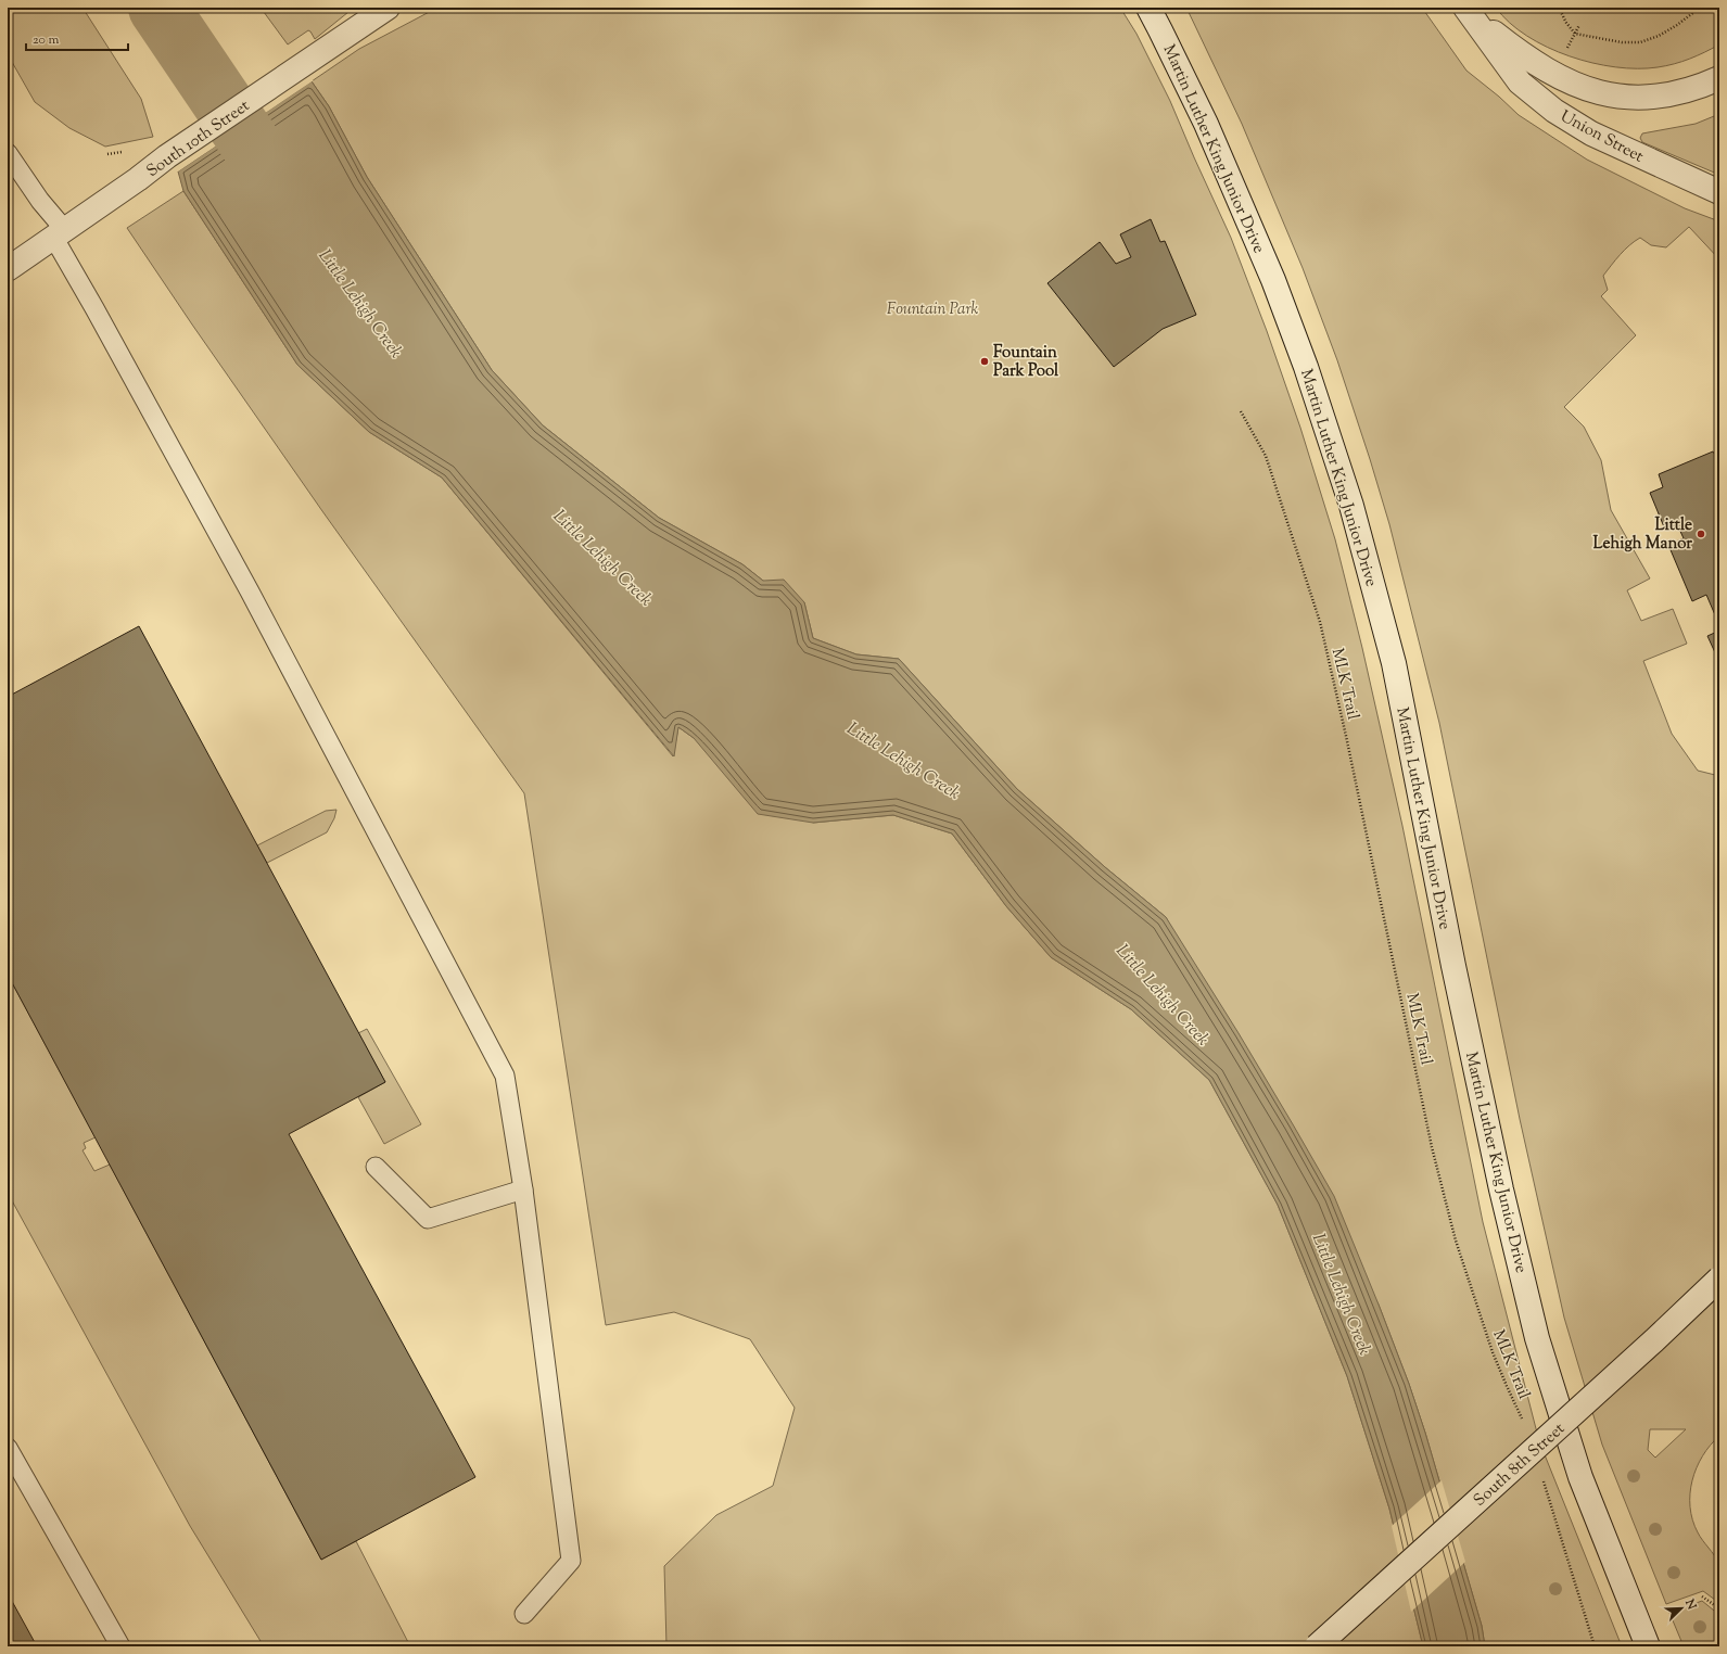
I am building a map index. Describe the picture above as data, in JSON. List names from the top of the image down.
{
  "streets": {
    "main road": [
      "Union Street",
      "South 10th Street",
      "Martin Luther King Junior Drive",
      "South 8th Street"
    ],
    "path": ["MLK Trail"]
  },
  "water": ["Little Lehigh Creek"],
  "parks": ["Fountain Park"],
  "places": ["Fountain Park Pool", "Little Lehigh Manor"],
  "scale_bar": "20 m",
  "north": "top right"
}
